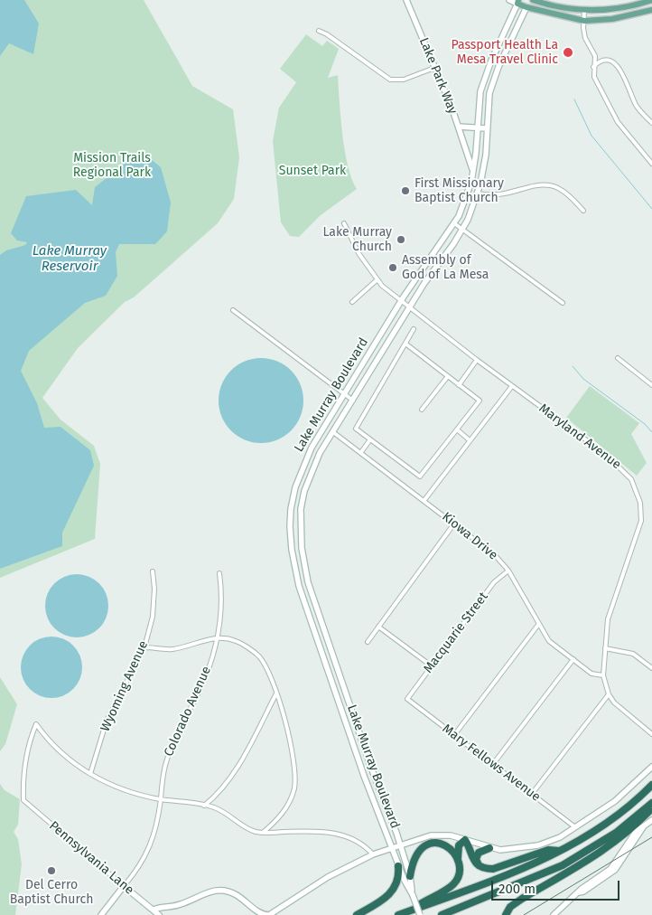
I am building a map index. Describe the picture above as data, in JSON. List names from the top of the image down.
{
  "streets": {
    "main road": [
      "Lake Park Way",
      "Lake Murray Boulevard",
      "Colorado Avenue",
      "Pennsylvania Lane"
    ],
    "street": [
      "Maryland Avenue",
      "Kiowa Drive",
      "Macquarie Street",
      "Wyoming Avenue",
      "Mary Fellows Avenue"
    ]
  },
  "crossings": [
    ["Lake Park Way", "Lake Murray Boulevard"],
    ["Lake Murray Boulevard", "Maryland Avenue"],
    ["Lake Murray Boulevard", "Kiowa Drive"],
    ["Maryland Avenue", "Kiowa Drive"],
    ["Kiowa Drive", "Macquarie Street"],
    ["Macquarie Street", "Mary Fellows Avenue"],
    ["Wyoming Avenue", "Pennsylvania Lane"],
    ["Colorado Avenue", "Pennsylvania Lane"]
  ],
  "water": ["Lake Murray Reservoir"],
  "parks": ["Mission Trails Regional Park", "Sunset Park"],
  "places": [
    "Passport Health La Mesa Travel Clinic",
    "First Missionary Baptist Church",
    "Lake Murray Church",
    "Assembly of God of La Mesa",
    "Del Cerro Baptist Church"
  ],
  "scale_bar": "200 m"
}
